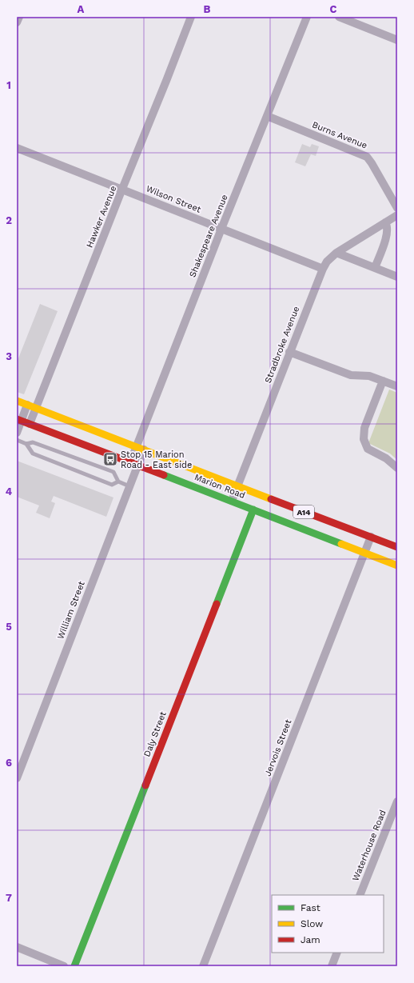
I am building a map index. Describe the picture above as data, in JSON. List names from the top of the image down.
{
  "streets": {
    "main road": ["Marion Road", "A14", "Daly Street"],
    "street": [
      "Burns Avenue",
      "Wilson Street",
      "Hawker Avenue",
      "Shakespeare Avenue",
      "Stradbroke Avenue",
      "William Street",
      "Jervois Street",
      "Waterhouse Road"
    ]
  },
  "crossings": [
    ["Burns Avenue", "Shakespeare Avenue"],
    ["Wilson Street", "Hawker Avenue"],
    ["Wilson Street", "Shakespeare Avenue"],
    ["Wilson Street", "Stradbroke Avenue"],
    ["Hawker Avenue", "Marion Road"],
    ["Shakespeare Avenue", "Marion Road"],
    ["Shakespeare Avenue", "William Street"],
    ["Stradbroke Avenue", "Marion Road"],
    ["Marion Road", "William Street"],
    ["Marion Road", "Daly Street"],
    ["Marion Road", "Jervois Street"]
  ],
  "places": {
    "bus stop": ["Stop 15 Marion Road - East side"]
  },
  "legend": ["Fast", "Slow", "Jam"],
  "grid": {
    "columns": ["A", "B", "C"],
    "rows": [
      "1",
      "2",
      "3",
      "4",
      "5",
      "6",
      "7"
    ]
  }
}
